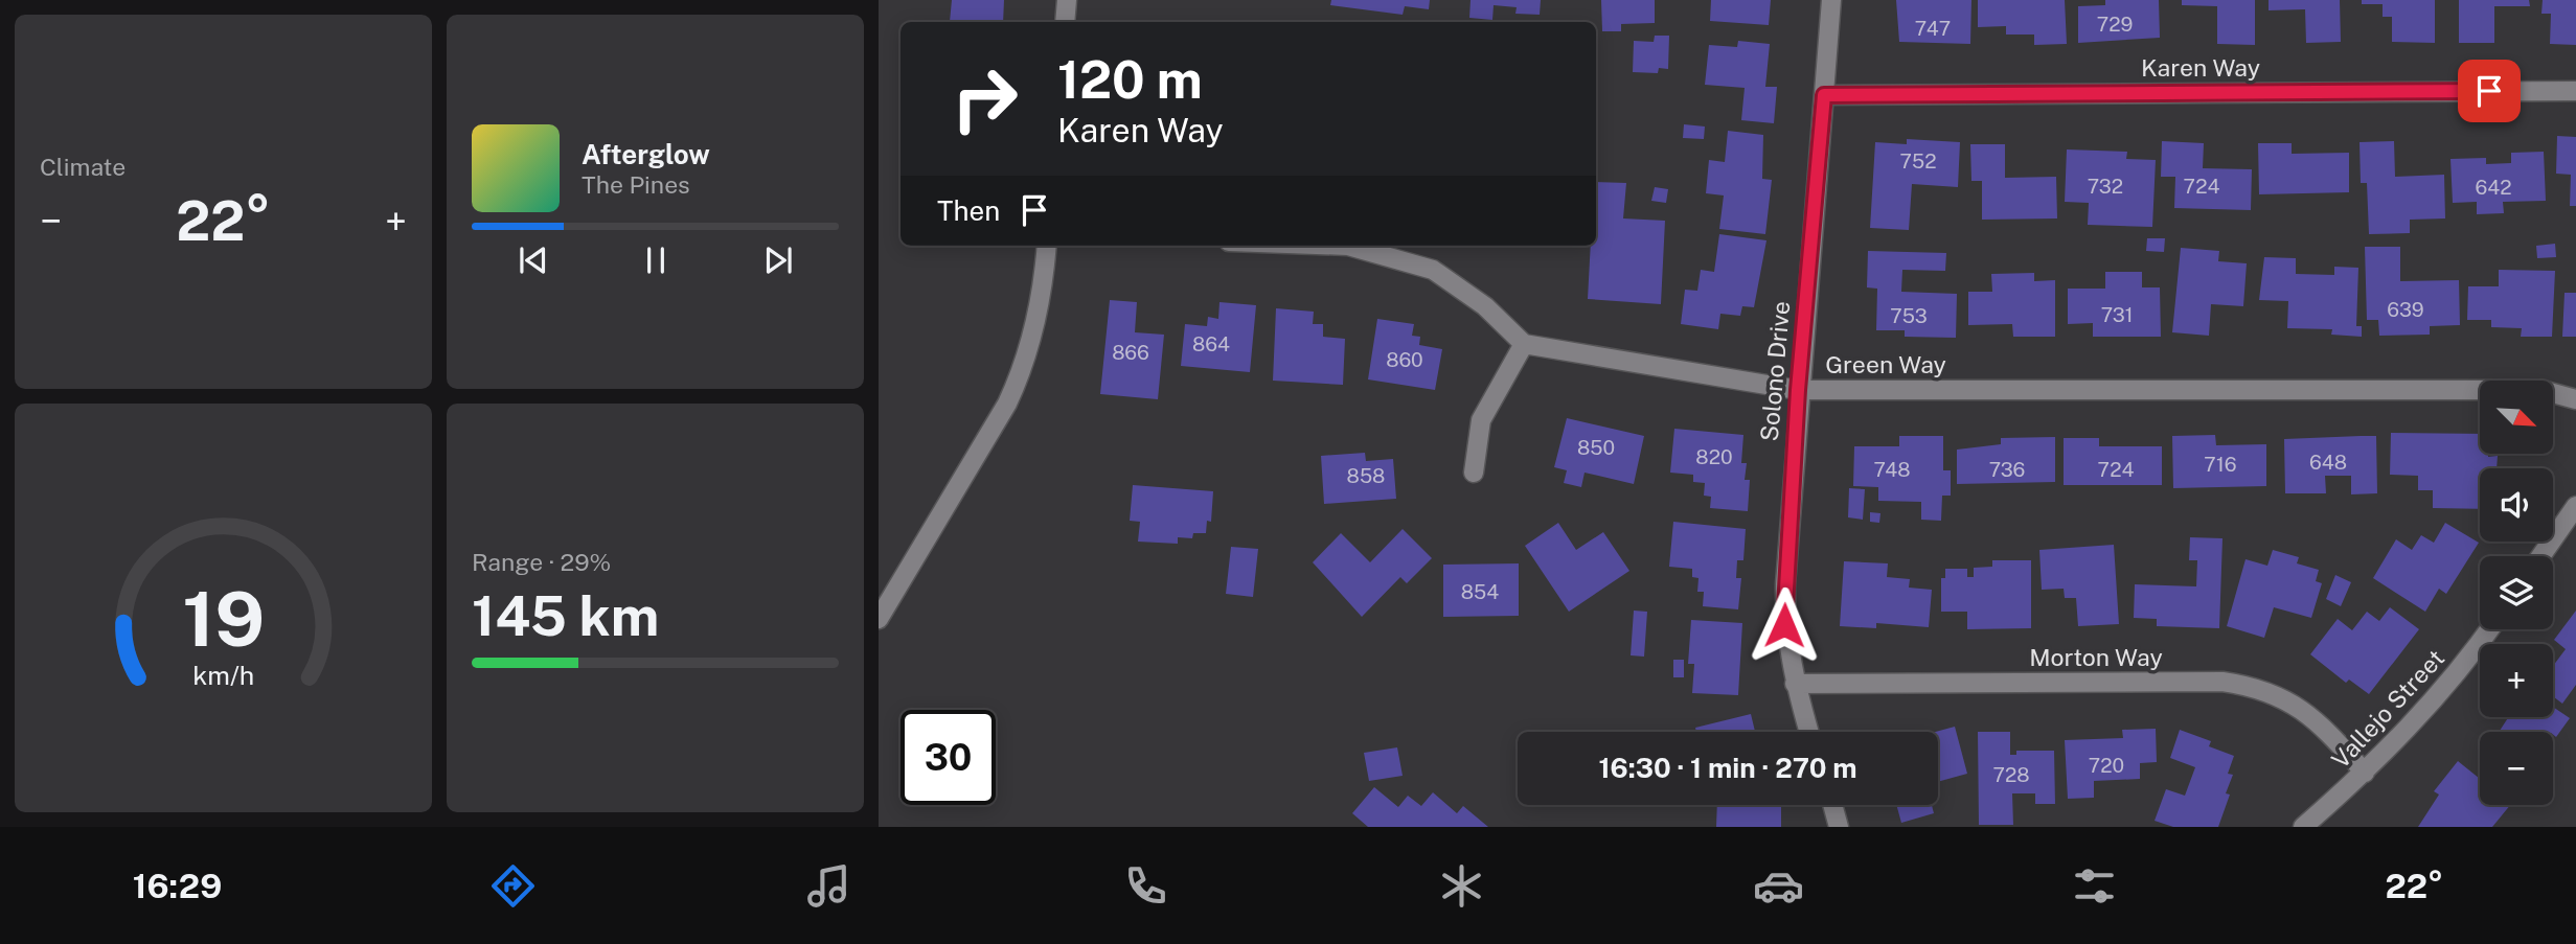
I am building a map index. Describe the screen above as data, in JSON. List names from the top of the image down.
{
  "streets": {
    "street": [
      "Karen Way",
      "Green Way",
      "Solono Drive",
      "Morton Way",
      "Vallejo Street"
    ]
  },
  "crossings": [
    ["Karen Way", "Solono Drive"],
    ["Green Way", "Solono Drive"],
    ["Solono Drive", "Morton Way"],
    ["Morton Way", "Vallejo Street"]
  ],
  "house_numbers": [
    "729",
    "747",
    "752",
    "732",
    "724",
    "642",
    "639",
    "731",
    "753",
    "864",
    "866",
    "860",
    "850",
    "820",
    "648",
    "716",
    "748",
    "736",
    "724",
    "858",
    "854",
    "720",
    "728"
  ],
  "north": "bottom right",
  "page": {
    "tile": [
      "Climate",
      ["Range · 29%", "145 km"]
    ],
    "turn": ["120 m", "Karen Way"],
    "song": ["Afterglow", "The Pines"],
    "then": "Then",
    "heat": ["−", "22°", "+"],
    "map_buttons": ["+", "−"],
    "limit": "30",
    "trip": "16:30 · 1 min · 270 m",
    "tabs": ["16:29", "22°"],
    "gauge": ["19", "km/h"]
  }
}
